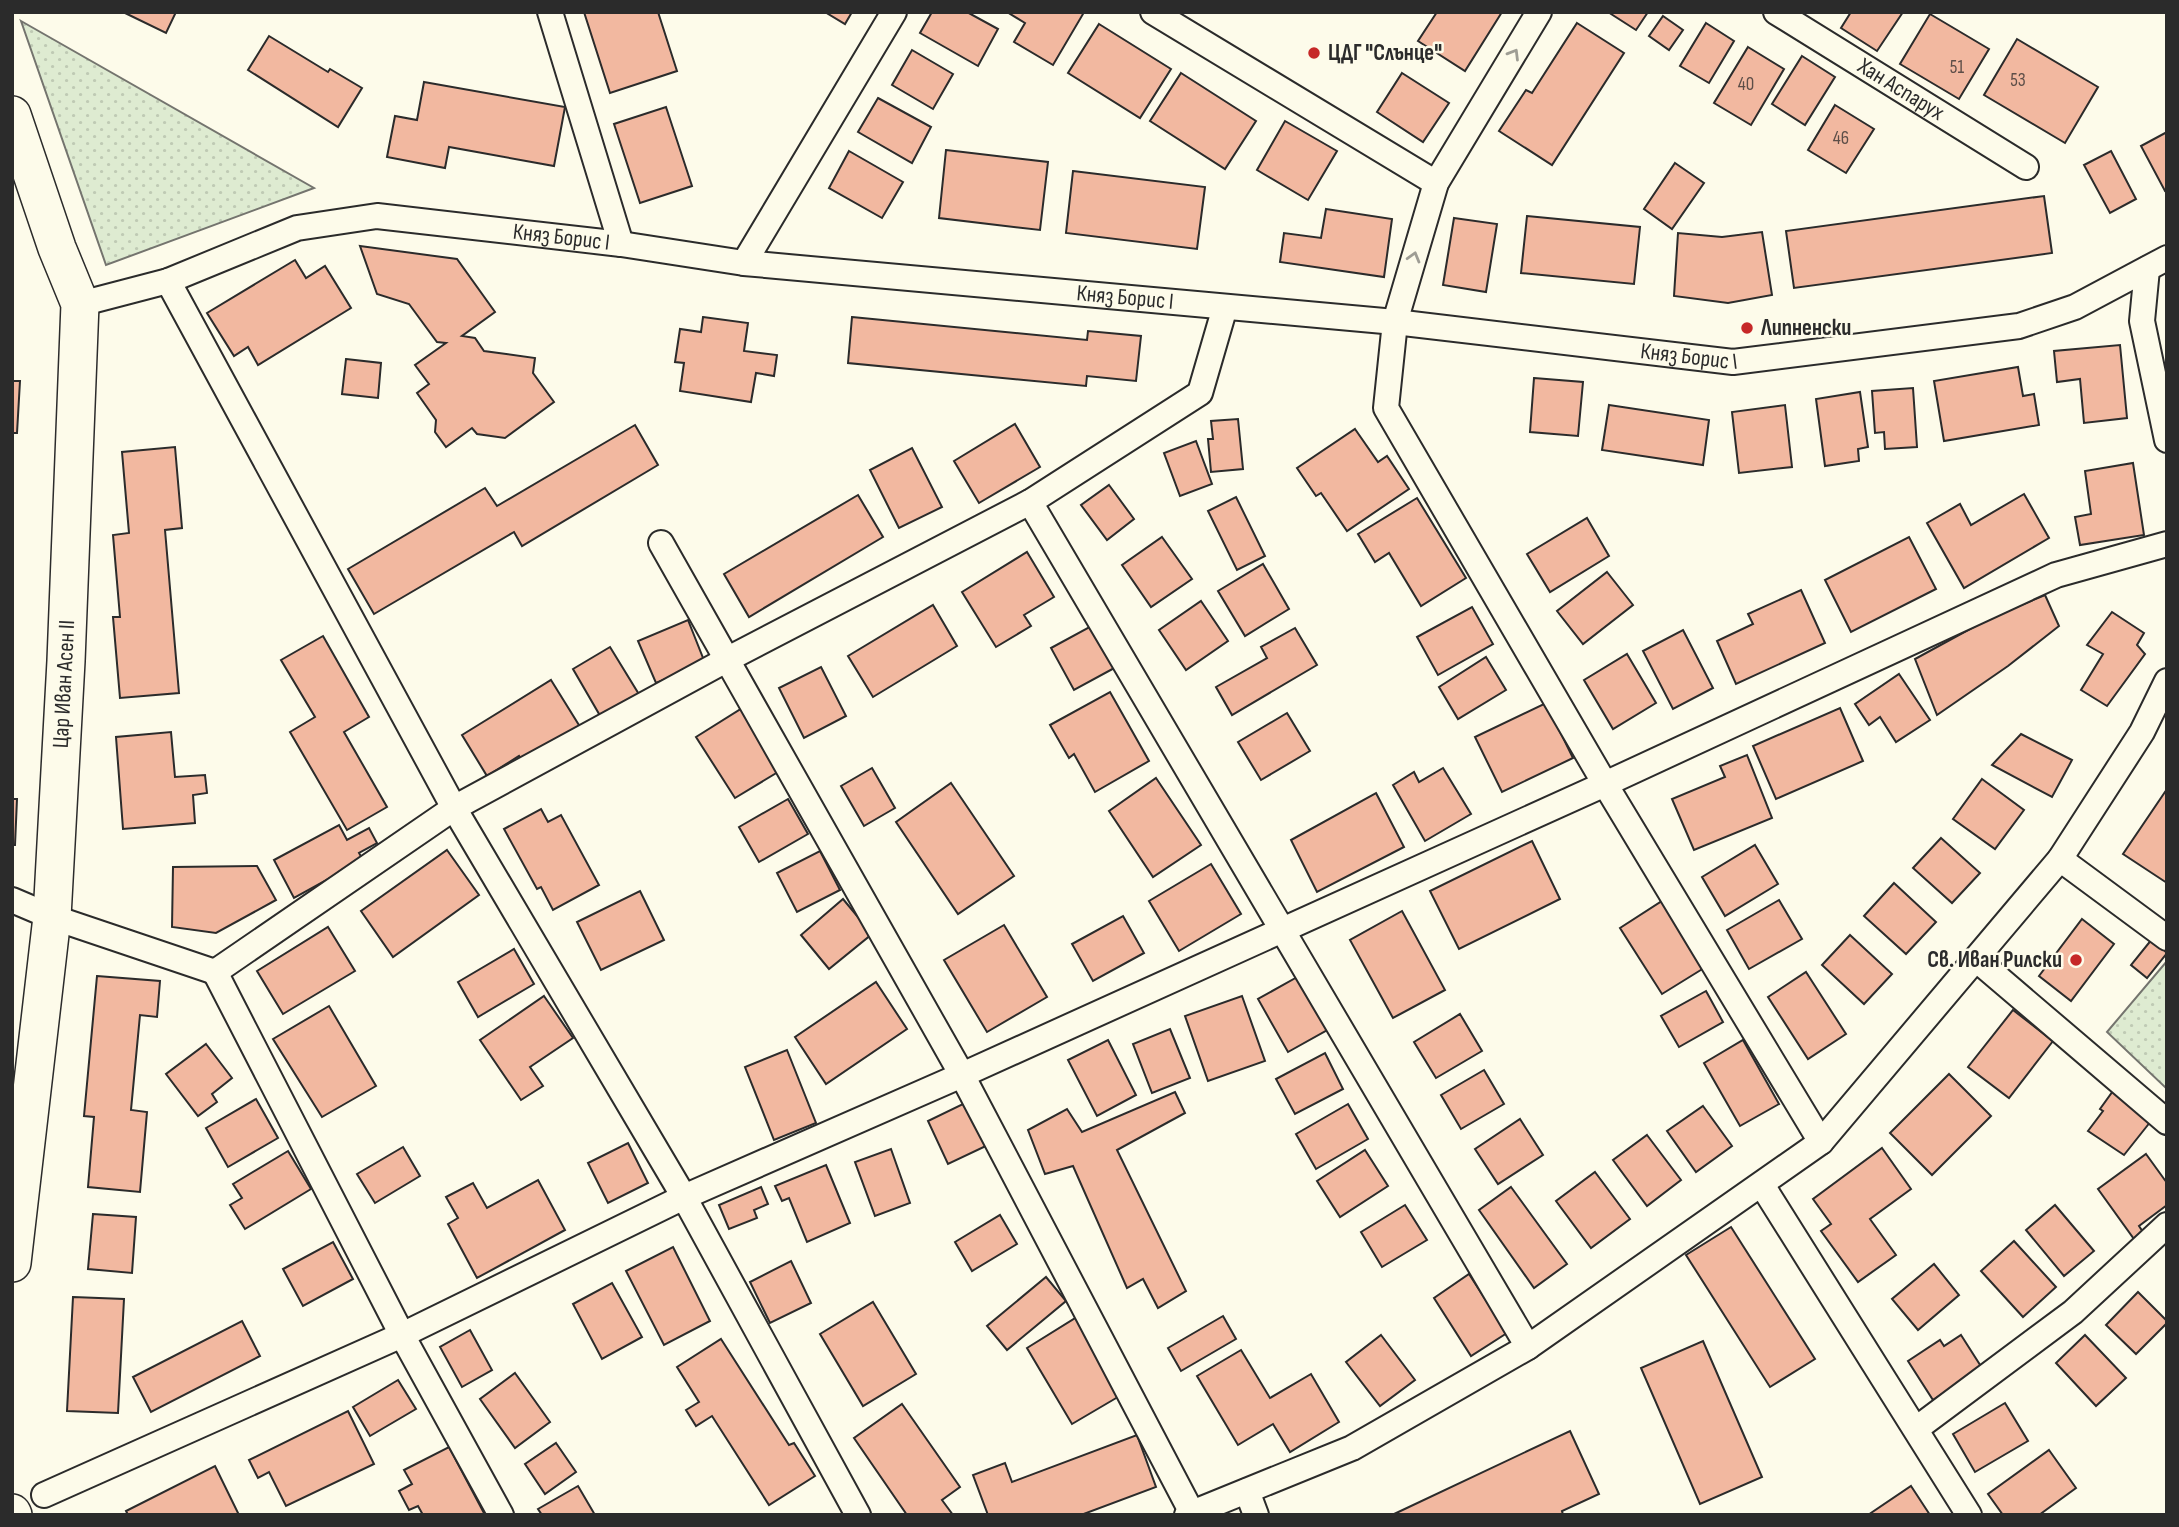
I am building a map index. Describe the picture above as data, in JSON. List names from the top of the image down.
{
  "streets": {
    "street": ["Хан Аспарух", "Княз Борис I", "Цар Иван Асен II"]
  },
  "crossings": [
    ["Княз Борис I", "Цар Иван Асен II"]
  ],
  "places": ["ЦДГ \"Слънце\"", "Липненски", "Св. Иван Рилски"],
  "house_numbers": [
    "51",
    "53",
    "40",
    "46"
  ]
}
